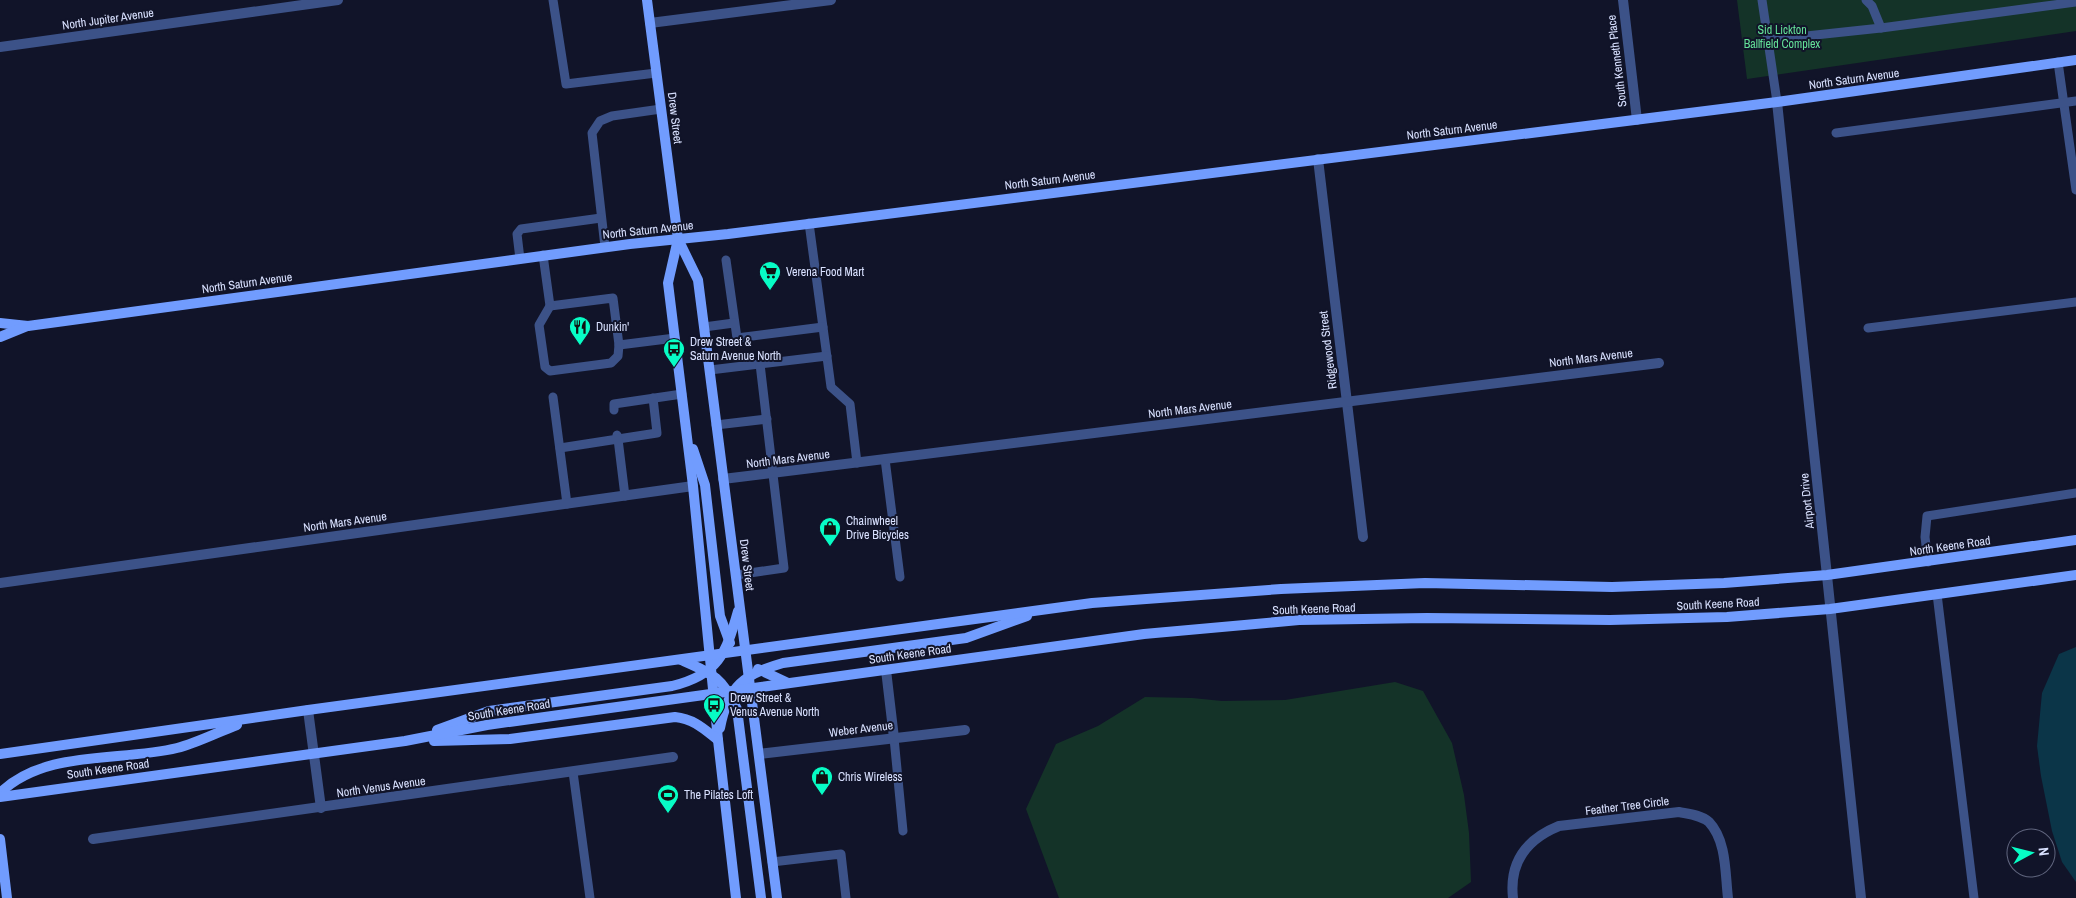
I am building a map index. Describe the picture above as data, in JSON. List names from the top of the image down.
{
  "streets": {
    "main road": [
      "North Saturn Avenue",
      "Drew Street",
      "North Keene Road",
      "South Keene Road"
    ],
    "street": [
      "North Jupiter Avenue",
      "South Kenneth Place",
      "Ridgewood Street",
      "North Mars Avenue",
      "Airport Drive",
      "Weber Avenue",
      "North Venus Avenue",
      "Feather Tree Circle"
    ]
  },
  "crossings": [
    ["South Kenneth Place", "North Saturn Avenue"],
    ["North Saturn Avenue", "Drew Street"],
    ["North Saturn Avenue", "Ridgewood Street"],
    ["North Saturn Avenue", "Airport Drive"],
    ["Drew Street", "North Mars Avenue"],
    ["Drew Street", "South Keene Road"],
    ["Drew Street", "Weber Avenue"],
    ["Ridgewood Street", "North Mars Avenue"],
    ["Airport Drive", "North Keene Road"],
    ["Airport Drive", "South Keene Road"],
    ["North Keene Road", "South Keene Road"]
  ],
  "parks": ["Sid Lickton Ballfield Complex"],
  "places": {
    "supermarket": ["Verena Food Mart"],
    "restaurant": ["Dunkin'"],
    "bus stop": ["Drew Street & Saturn Avenue North", "Drew Street & Venus Avenue North"],
    "shop": ["Chainwheel Drive Bicycles", "Chris Wireless"],
    "sports": ["The Pilates Loft"]
  },
  "north": "right"
}
